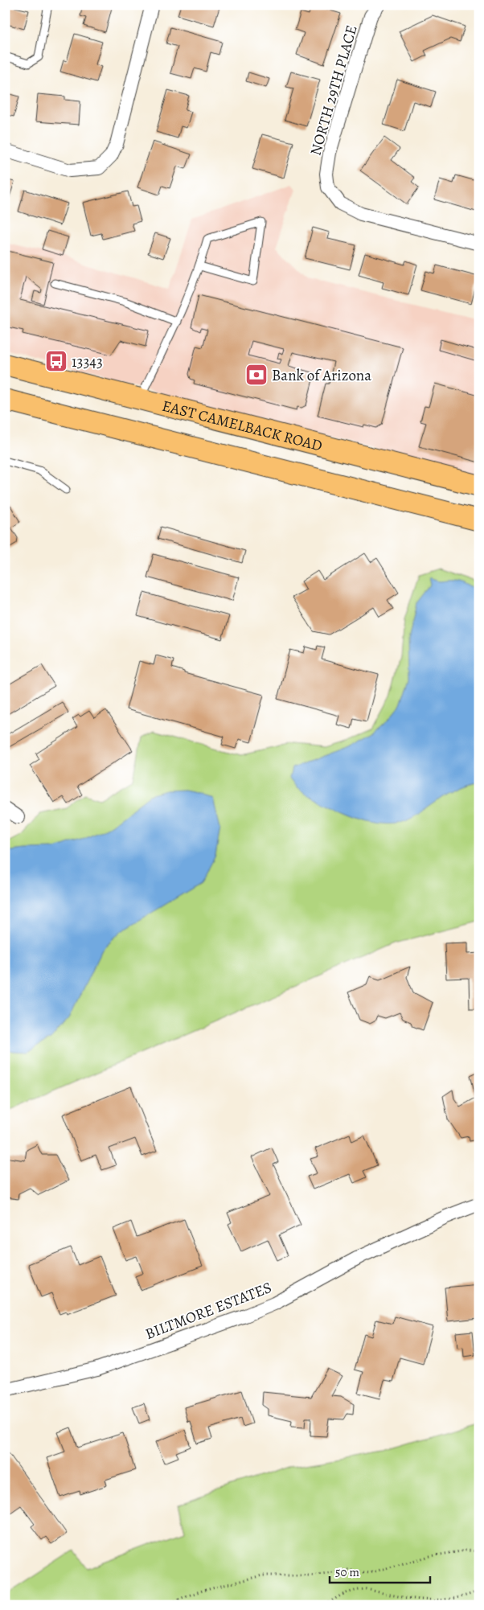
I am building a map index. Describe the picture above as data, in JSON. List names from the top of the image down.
{
  "streets": {
    "main road": ["EAST CAMELBACK ROAD"],
    "street": ["NORTH 29TH PLACE", "BILTMORE ESTATES"]
  },
  "places": {
    "bus stop": ["13343"],
    "bank": ["Bank of Arizona"]
  },
  "scale_bar": "50 m"
}
